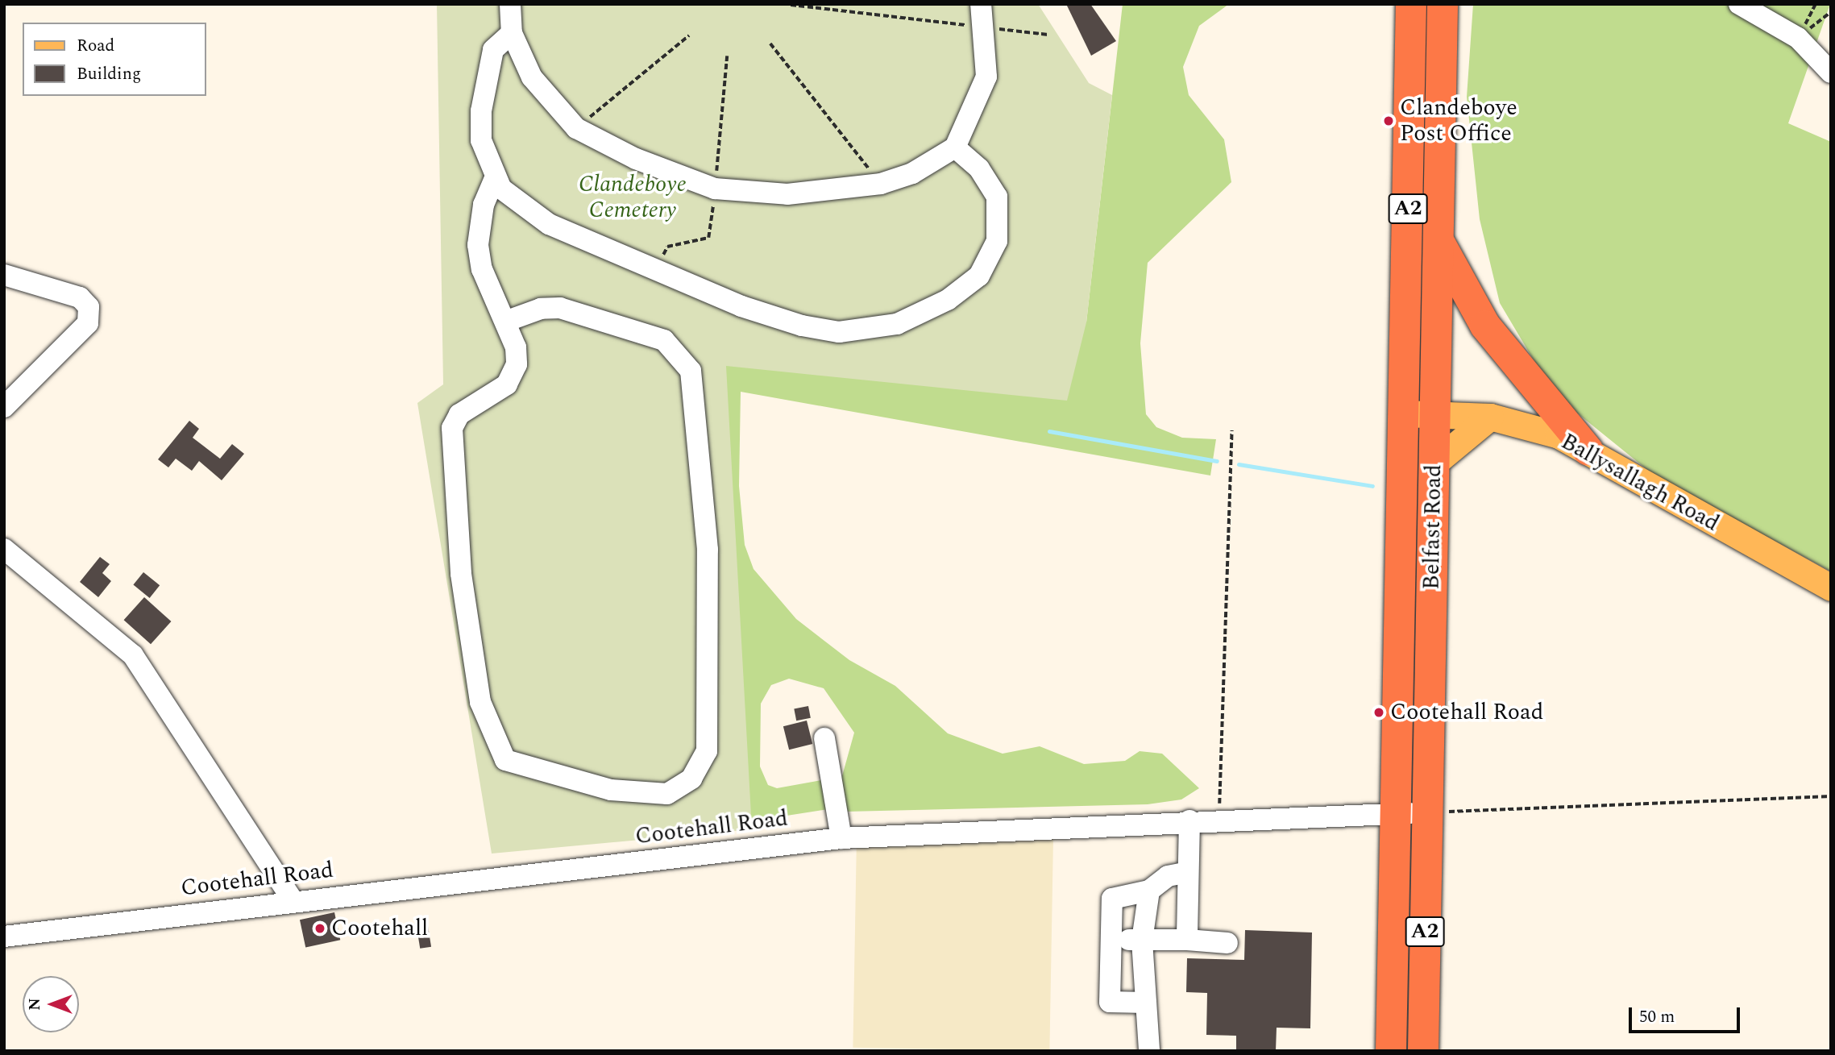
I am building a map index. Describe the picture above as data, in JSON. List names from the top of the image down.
{
  "streets": {
    "highway": ["A2", "Belfast Road"],
    "main road": ["Ballysallagh Road"],
    "street": ["Cootehall Road"]
  },
  "crossings": [
    ["Ballysallagh Road", "Belfast Road"],
    ["Belfast Road", "Cootehall Road"]
  ],
  "parks": ["Clandeboye Cemetery"],
  "places": ["Clandeboye Post Office", "Cootehall Road", "Cootehall"],
  "legend": ["Road", "Building"],
  "scale_bar": "50 m",
  "north": "left"
}
